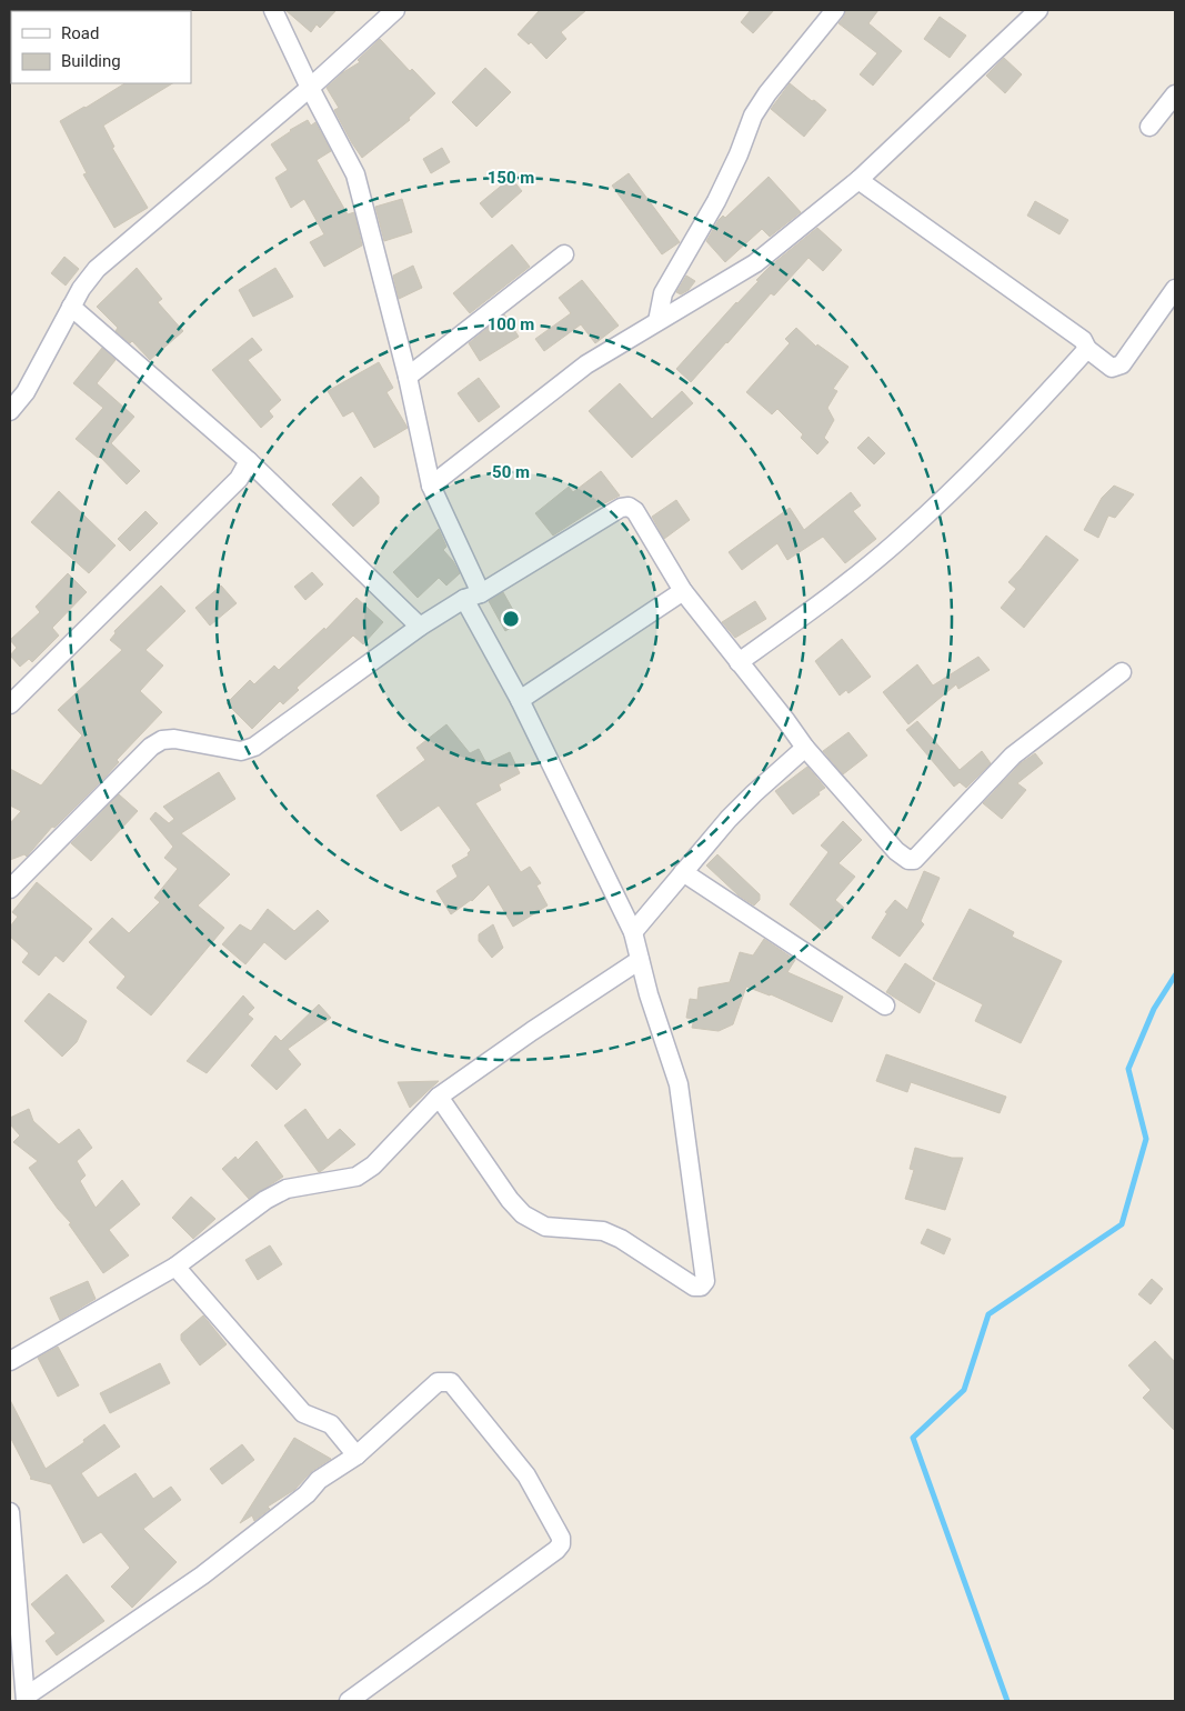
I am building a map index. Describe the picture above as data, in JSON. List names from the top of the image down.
{
  "legend": ["Road", "Building"],
  "rings": ["150 m", "100 m", "50 m"]
}
